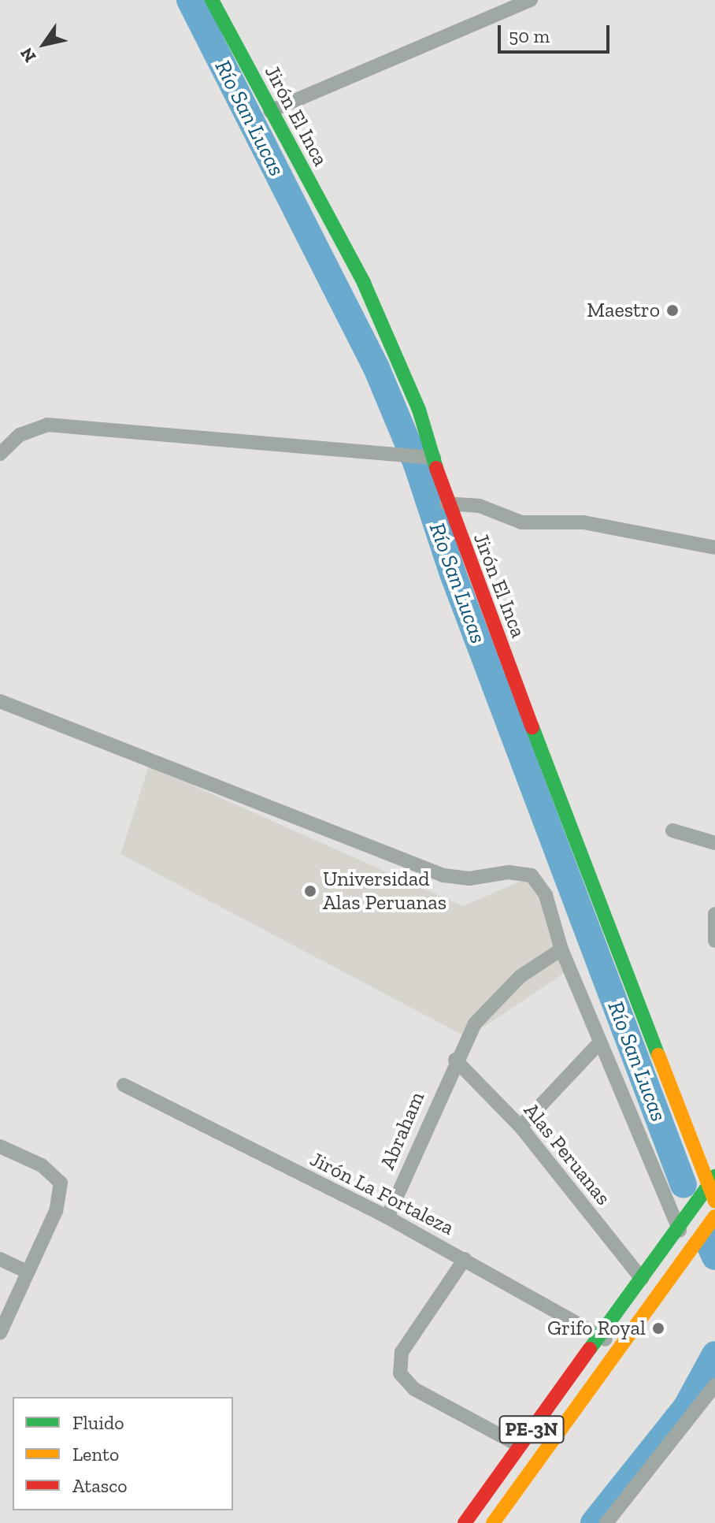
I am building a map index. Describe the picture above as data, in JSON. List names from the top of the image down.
{
  "streets": {
    "main road": ["Jirón El Inca", "PE-3N"],
    "street": ["Abraham", "Alas Peruanas", "Jirón La Fortaleza"]
  },
  "crossings": [
    ["Jirón El Inca", "PE-3N"],
    ["Abraham", "Alas Peruanas"],
    ["Abraham", "Jirón La Fortaleza"],
    ["Alas Peruanas", "PE-3N"],
    ["Jirón La Fortaleza", "PE-3N"]
  ],
  "water": ["Río San Lucas"],
  "places": ["Maestro", "Universidad Alas Peruanas", "Grifo Royal"],
  "legend": ["Fluido", "Lento", "Atasco"],
  "scale_bar": "50 m",
  "north": "bottom left"
}
